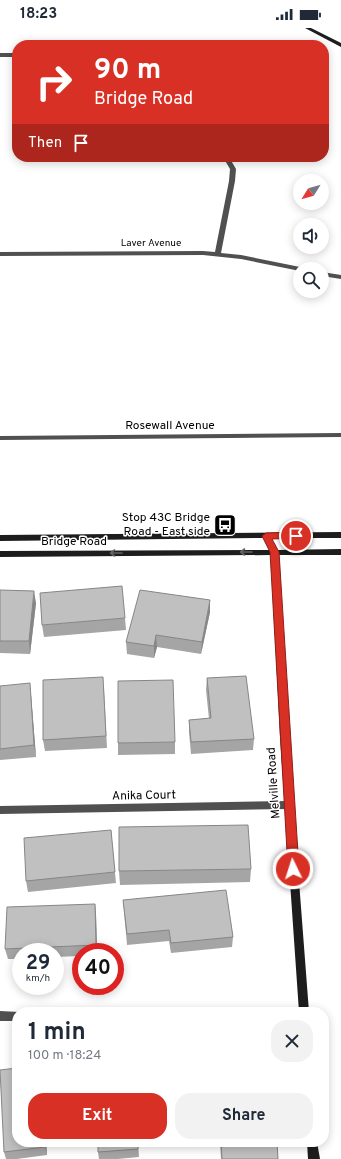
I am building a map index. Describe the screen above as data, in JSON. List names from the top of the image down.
{
  "streets": {
    "main road": ["Bridge Road", "Melville Road"],
    "street": ["Laver Avenue", "Rosewall Avenue", "Anika Court"]
  },
  "crossings": [
    ["Bridge Road", "Melville Road"],
    ["Melville Road", "Anika Court"]
  ],
  "places": {
    "bus stop": ["Stop 43C Bridge Road - East side"]
  },
  "north": "bottom left",
  "page": {
    "status": "18:23",
    "turn": ["90 m", "Bridge Road"],
    "then": "Then",
    "speed": "29 km/h",
    "limit": "40",
    "heading": ["1 min", "100 m · 18:24"],
    "buttons": ["Exit", "Share"]
  }
}
